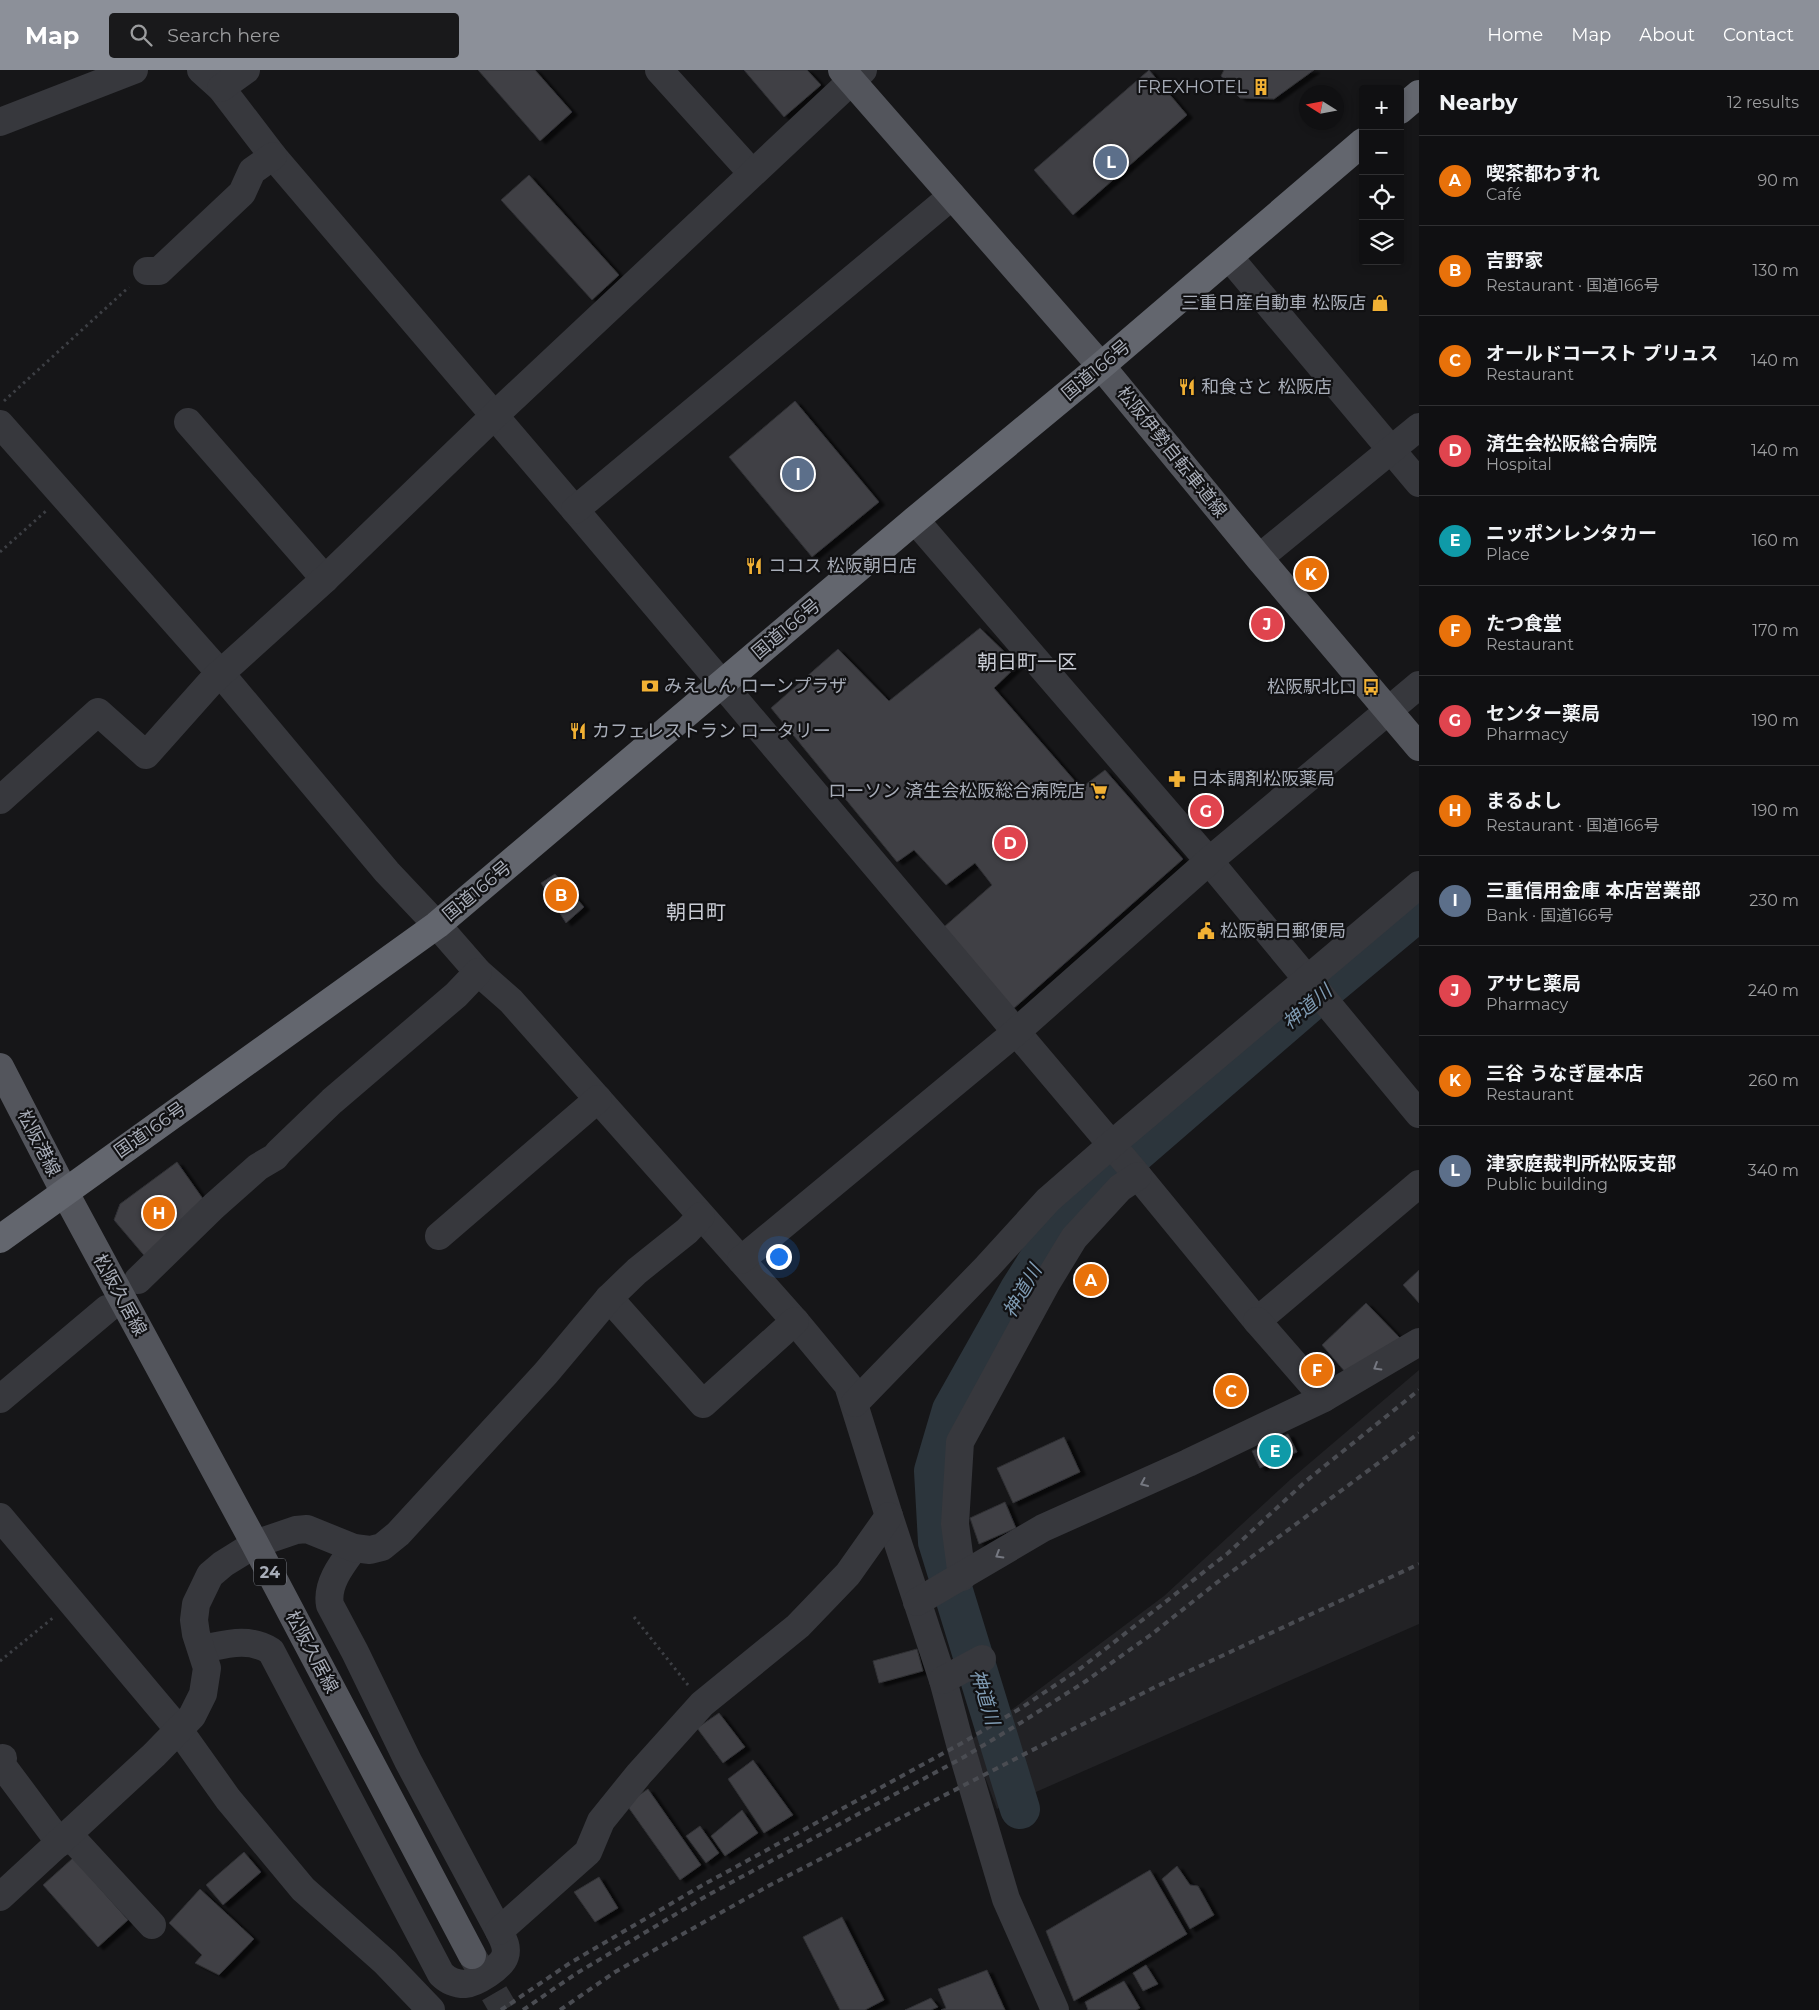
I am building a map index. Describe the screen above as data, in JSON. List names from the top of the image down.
{
  "streets": {
    "highway": ["国道166号"],
    "main road": [
      "松阪伊勢自転車道線",
      "松阪港線",
      "松阪久居線",
      "24"
    ]
  },
  "crossings": [
    ["国道166号", "松阪伊勢自転車道線"],
    ["国道166号", "松阪港線"],
    ["国道166号", "松阪久居線"],
    ["松阪港線", "松阪久居線"]
  ],
  "districts": ["朝日町一区", "朝日町"],
  "water": ["神道川"],
  "places": {
    "building": ["FREXHOTEL"],
    "shop": ["三重日産自動車 松阪店"],
    "restaurant": ["和食さと 松阪店", "ココス 松阪朝日店", "カフェレストラン ロータリー"],
    "bank": ["みえしん ローンプラザ"],
    "bus stop": ["松阪駅北口"],
    "pharmacy": ["日本調剤松阪薬局"],
    "supermarket": ["ローソン 済生会松阪総合病院店"],
    "public building": ["松阪朝日郵便局"]
  },
  "north": "left",
  "page": {
    "header": "Map",
    "search": "Search here",
    "nav": [
      "Home",
      "Map",
      "About",
      "Contact"
    ],
    "heading": ["Nearby", "12 results"],
    "map_buttons": ["+", "−"],
    "list": [
      {
        "mark": "A",
        "name": "喫茶都わすれ",
        "note": "Café",
        "value": "90 m"
      },
      {
        "mark": "B",
        "name": "吉野家",
        "note": "Restaurant · 国道166号",
        "value": "130 m"
      },
      {
        "mark": "C",
        "name": "オールドコースト プリュス",
        "note": "Restaurant",
        "value": "140 m"
      },
      {
        "mark": "D",
        "name": "済生会松阪総合病院",
        "note": "Hospital",
        "value": "140 m"
      },
      {
        "mark": "E",
        "name": "ニッポンレンタカー",
        "note": "Place",
        "value": "160 m"
      },
      {
        "mark": "F",
        "name": "たつ食堂",
        "note": "Restaurant",
        "value": "170 m"
      },
      {
        "mark": "G",
        "name": "センター薬局",
        "note": "Pharmacy",
        "value": "190 m"
      },
      {
        "mark": "H",
        "name": "まるよし",
        "note": "Restaurant · 国道166号",
        "value": "190 m"
      },
      {
        "mark": "I",
        "name": "三重信用金庫 本店営業部",
        "note": "Bank · 国道166号",
        "value": "230 m"
      },
      {
        "mark": "J",
        "name": "アサヒ薬局",
        "note": "Pharmacy",
        "value": "240 m"
      },
      {
        "mark": "K",
        "name": "三谷 うなぎ屋本店",
        "note": "Restaurant",
        "value": "260 m"
      },
      {
        "mark": "L",
        "name": "津家庭裁判所松阪支部",
        "note": "Public building",
        "value": "340 m"
      }
    ],
    "pins": [
      "L",
      "I",
      "K",
      "J",
      "G",
      "D",
      "B",
      "H",
      "A",
      "F",
      "C",
      "E"
    ]
  }
}
